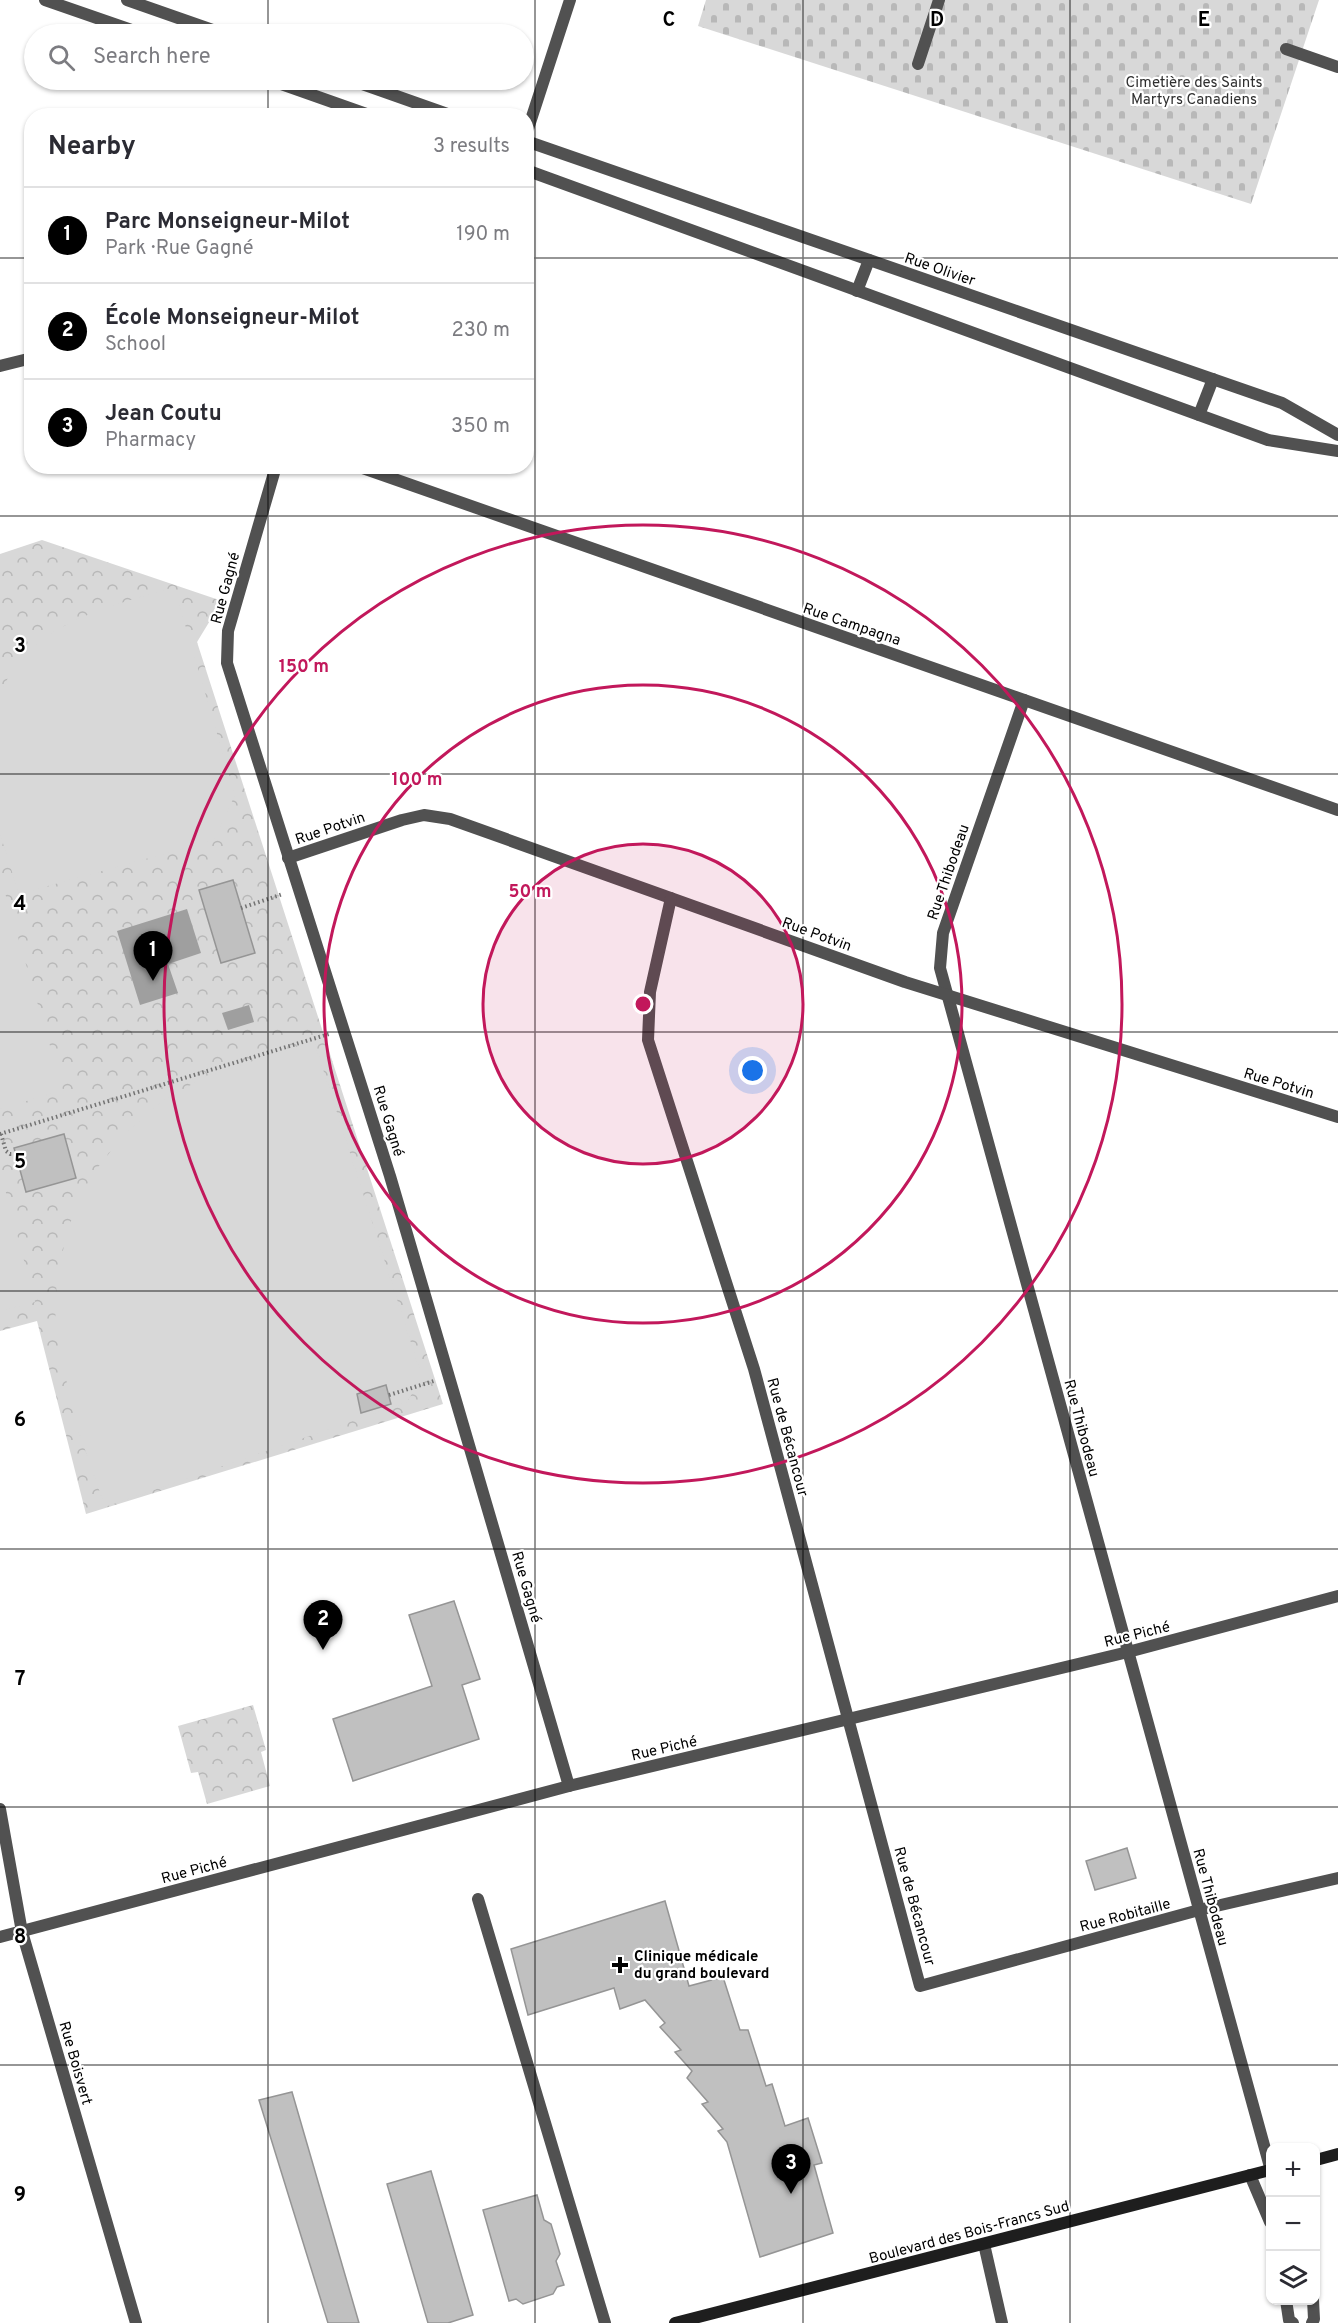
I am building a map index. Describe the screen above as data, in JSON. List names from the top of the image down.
{
  "streets": {
    "street": [
      "Rue Olivier",
      "Rue Gagné",
      "Rue Campagna",
      "Rue Potvin",
      "Rue Thibodeau",
      "Rue de Bécancour",
      "Rue Piché",
      "Rue Robitaille",
      "Rue Boisvert",
      "Boulevard des Bois-Francs Sud"
    ]
  },
  "crossings": [
    ["Rue Gagné", "Rue Potvin"],
    ["Rue Gagné", "Rue Piché"],
    ["Rue Campagna", "Rue Thibodeau"],
    ["Rue Potvin", "Rue Thibodeau"],
    ["Rue Potvin", "Rue de Bécancour"],
    ["Rue Thibodeau", "Rue Piché"],
    ["Rue Thibodeau", "Rue Robitaille"],
    ["Rue de Bécancour", "Rue Piché"],
    ["Rue de Bécancour", "Rue Robitaille"],
    ["Rue Piché", "Rue Boisvert"]
  ],
  "parks": ["Cimetière des Saints Martyrs Canadiens"],
  "places": {
    "health": ["Clinique médicale du grand boulevard"]
  },
  "page": {
    "search": "Search here",
    "heading": ["Nearby", "3 results"],
    "list": [
      {
        "mark": "1",
        "name": "Parc Monseigneur-Milot",
        "note": "Park · Rue Gagné",
        "value": "190 m"
      },
      {
        "mark": "2",
        "name": "École Monseigneur-Milot",
        "note": "School",
        "value": "230 m"
      },
      {
        "mark": "3",
        "name": "Jean Coutu",
        "note": "Pharmacy",
        "value": "350 m"
      }
    ],
    "pins": ["1", "2", "3"],
    "map_buttons": ["+", "−"]
  },
  "grid": {
    "columns": ["C", "D", "E"],
    "rows": [
      "3",
      "4",
      "5",
      "6",
      "7",
      "8",
      "9"
    ]
  },
  "rings": ["150 m", "100 m", "50 m"]
}
